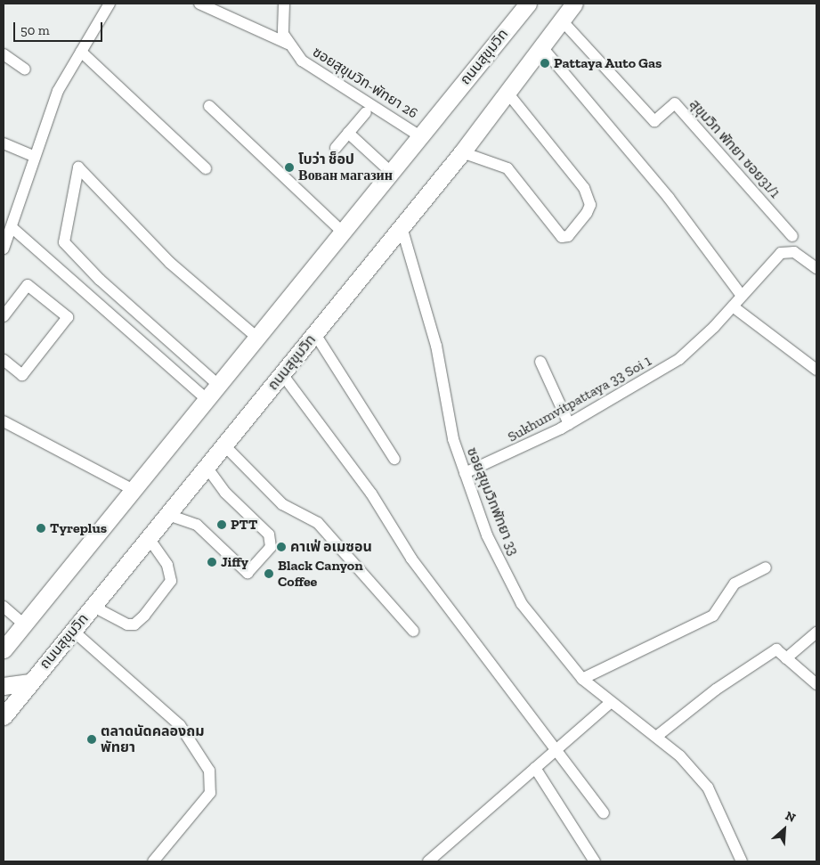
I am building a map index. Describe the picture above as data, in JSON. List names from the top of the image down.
{
  "streets": {
    "highway": ["ถนนสุขุมวิท"],
    "street": [
      "ซอยสุขุมวิท-พัทยา 26",
      "สุขุมวิท พัทยา ซอย31/1",
      "Sukhumvitpattaya 33 Soi 1",
      "ซอยสุขุมวิทพัทยา 33"
    ]
  },
  "crossings": [
    ["ถนนสุขุมวิท", "ซอยสุขุมวิท-พัทยา 26"],
    ["ถนนสุขุมวิท", "สุขุมวิท พัทยา ซอย31/1"],
    ["ถนนสุขุมวิท", "ซอยสุขุมวิทพัทยา 33"],
    ["Sukhumvitpattaya 33 Soi 1", "ซอยสุขุมวิทพัทยา 33"]
  ],
  "places": [
    "Pattaya Auto Gas",
    "โบว่า ช็อป Вован магазин",
    "PTT",
    "Tyreplus",
    "คาเฟ่ อเมซอน",
    "Jiffy",
    "Black Canyon Coffee",
    "ตลาดนัดคลองถม พัทยา"
  ],
  "scale_bar": "50 m",
  "north": "top right"
}
